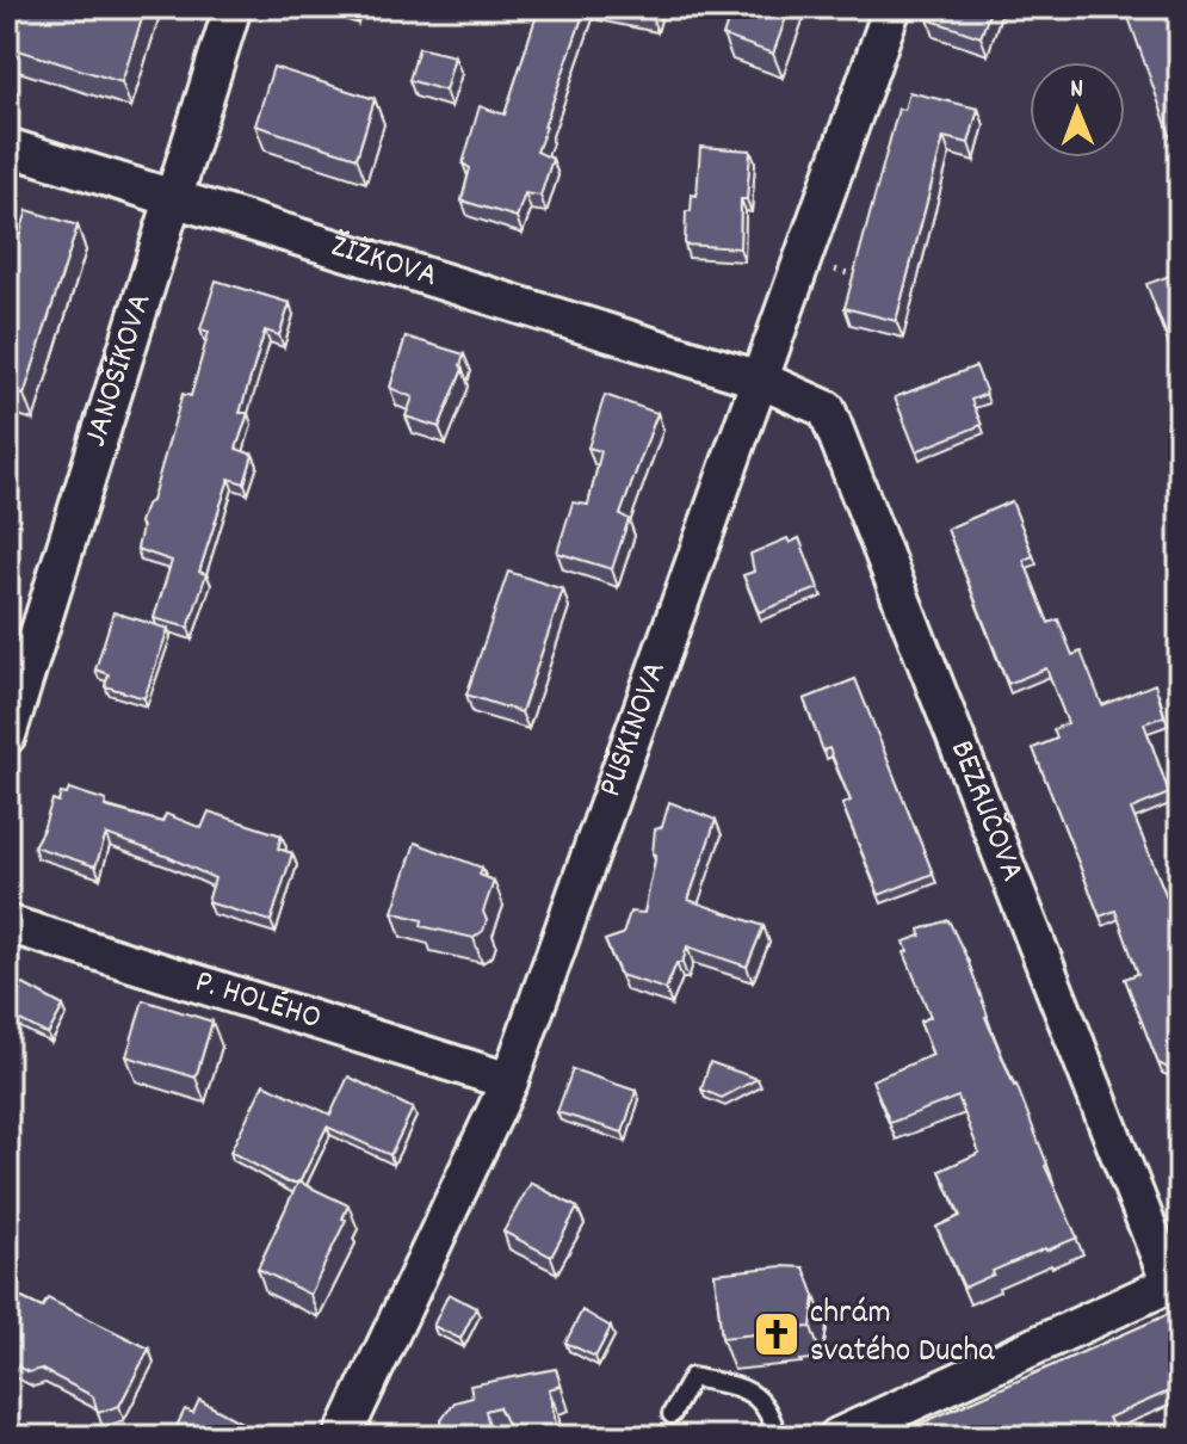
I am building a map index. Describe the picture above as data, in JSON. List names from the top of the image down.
{
  "streets": {
    "street": [
      "ŽIŽKOVA",
      "JANOŠÍKOVA",
      "PUŠKINOVA",
      "BEZRUČOVA",
      "P. HOLÉHO"
    ]
  },
  "crossings": [
    ["ŽIŽKOVA", "JANOŠÍKOVA"],
    ["ŽIŽKOVA", "PUŠKINOVA"],
    ["ŽIŽKOVA", "BEZRUČOVA"],
    ["PUŠKINOVA", "BEZRUČOVA"],
    ["PUŠKINOVA", "P. HOLÉHO"]
  ],
  "places": {
    "church": ["chrám svatého Ducha"]
  },
  "north": "top"
}
